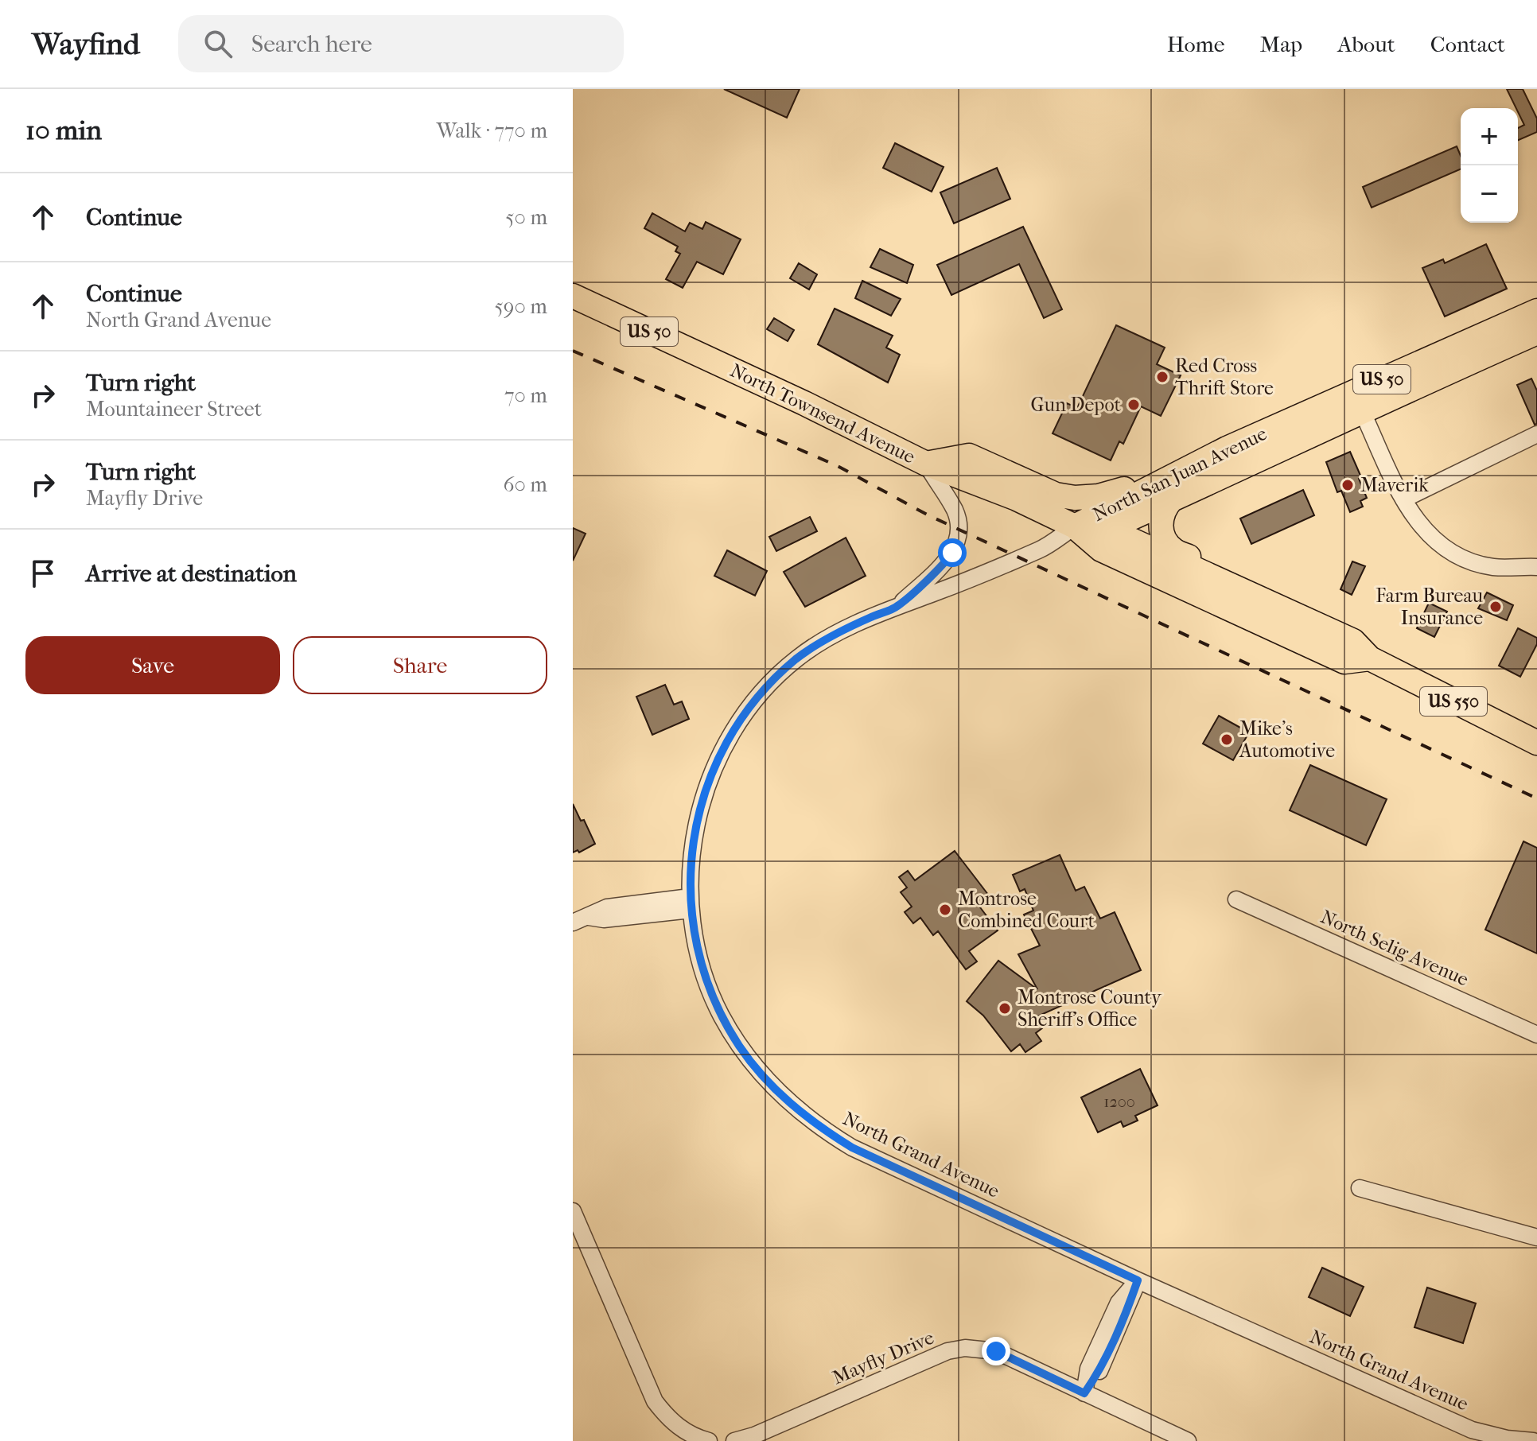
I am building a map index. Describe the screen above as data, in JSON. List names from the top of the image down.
{
  "streets": {
    "highway": [
      "US 50",
      "North Townsend Avenue",
      "North San Juan Avenue",
      "US 550"
    ],
    "street": ["North Selig Avenue", "North Grand Avenue", "Mayfly Drive"]
  },
  "crossings": [
    ["US 50", "North Townsend Avenue"],
    ["US 50", "North San Juan Avenue"],
    ["North Townsend Avenue", "North San Juan Avenue"],
    ["North Townsend Avenue", "North Grand Avenue"],
    ["North San Juan Avenue", "North Grand Avenue"]
  ],
  "places": [
    "Red Cross Thrift Store",
    "Gun Depot",
    "Maverik",
    "Farm Bureau Insurance",
    "Mike's Automotive",
    "Montrose Combined Court",
    "Montrose County Sheriff's Office"
  ],
  "house_numbers": ["1200"],
  "page": {
    "header": "Wayfind",
    "search": "Search here",
    "nav": [
      "Home",
      "Map",
      "About",
      "Contact"
    ],
    "heading": ["10 min", "Walk · 770 m"],
    "map_buttons": ["+", "−"],
    "list": [
      ["Continue", "50 m"],
      ["Continue", "North Grand Avenue", "590 m"],
      ["Turn right", "Mountaineer Street", "70 m"],
      ["Turn right", "Mayfly Drive", "60 m"],
      "Arrive at destination"
    ],
    "buttons": ["Save", "Share"]
  }
}
